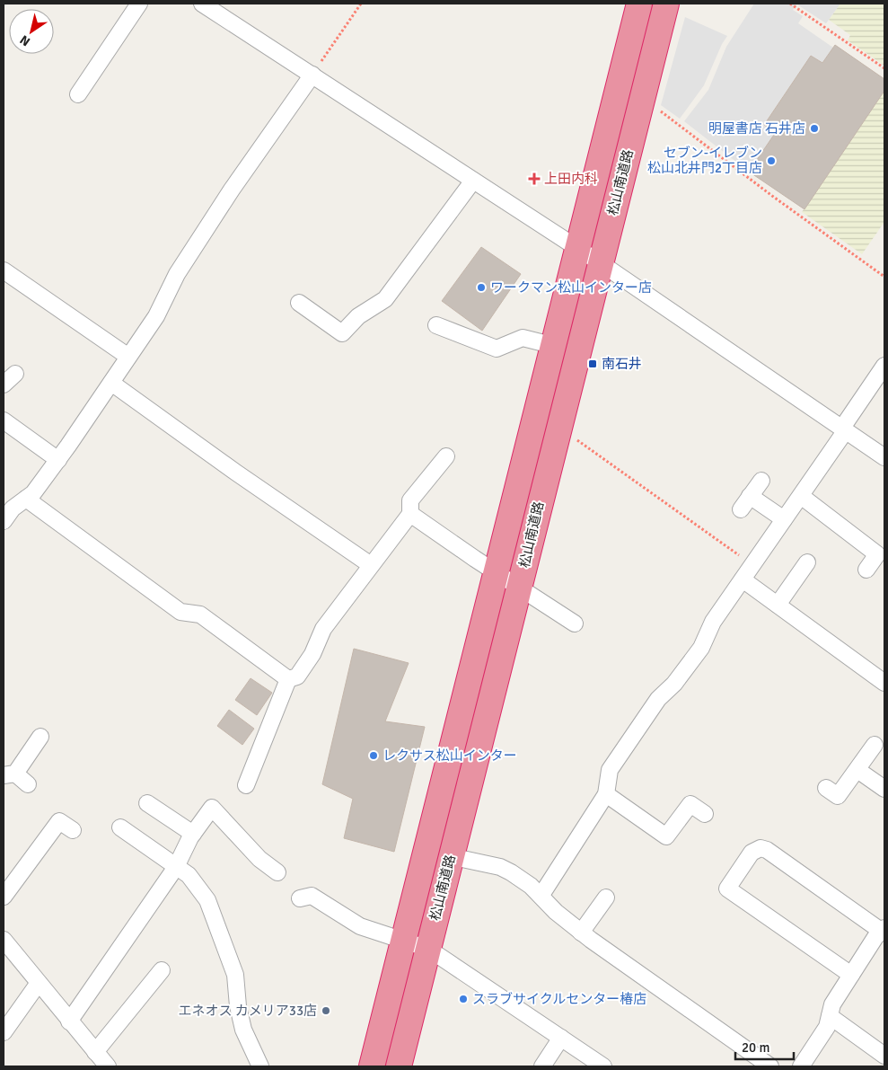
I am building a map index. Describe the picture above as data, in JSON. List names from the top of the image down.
{
  "streets": {
    "highway": ["松山南道路"]
  },
  "places": {
    "other": [
      "明屋書店 石井店",
      "セブン-イレブン 松山北井門2丁目店",
      "ワークマン松山インター店",
      "レクサス松山インター",
      "スラブサイクルセンター椿店",
      "エネオス カメリア33店"
    ],
    "health": ["上田内科"],
    "transit": ["南石井"]
  },
  "scale_bar": "20 m",
  "north": "bottom left"
}
